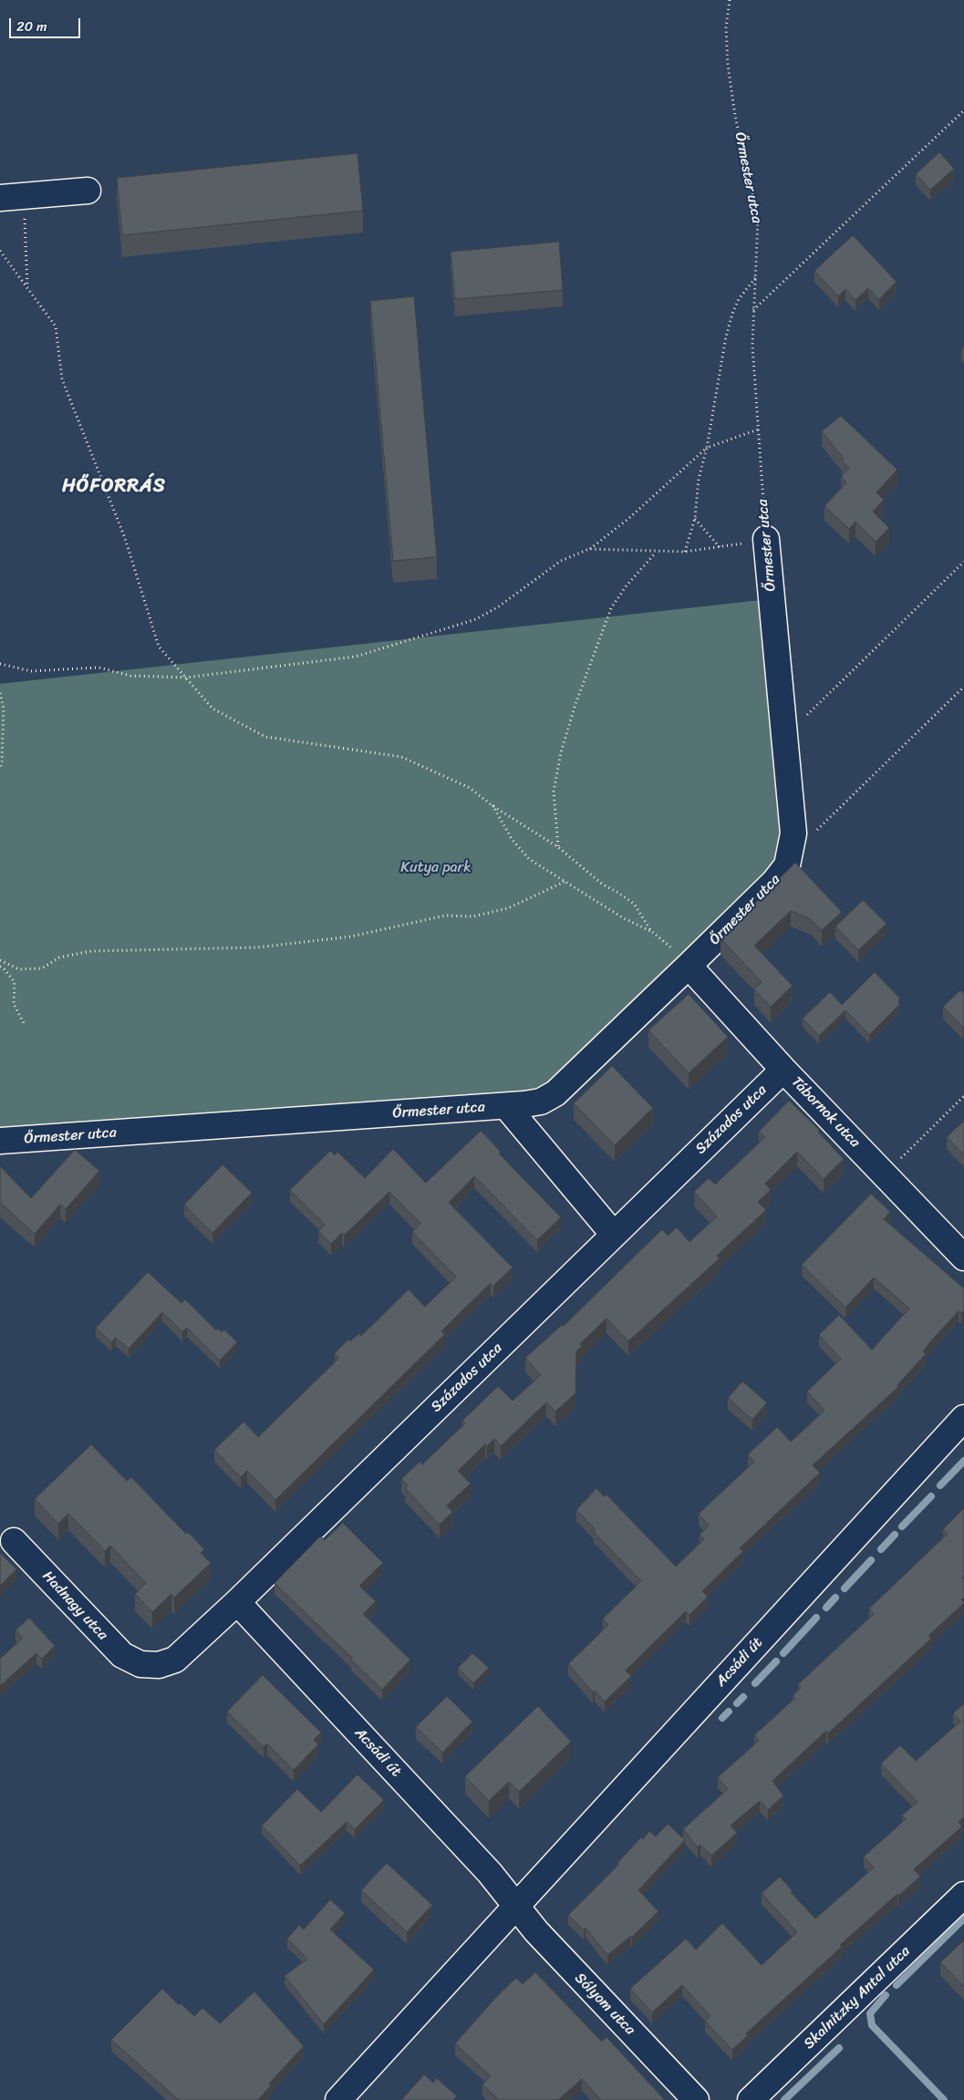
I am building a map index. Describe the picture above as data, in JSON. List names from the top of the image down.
{
  "streets": {
    "street": [
      "Őrmester utca",
      "Tábornok utca",
      "Százados utca",
      "Hadnagy utca",
      "Acsádi út",
      "Skalnitzky Antal utca",
      "Sólyom utca"
    ]
  },
  "crossings": [
    ["Őrmester utca", "Tábornok utca"],
    ["Tábornok utca", "Százados utca"],
    ["Százados utca", "Hadnagy utca"],
    ["Százados utca", "Acsádi út"],
    ["Acsádi út", "Sólyom utca"]
  ],
  "districts": ["HŐFORRÁS"],
  "parks": ["Kutya park"],
  "scale_bar": "20 m"
}
